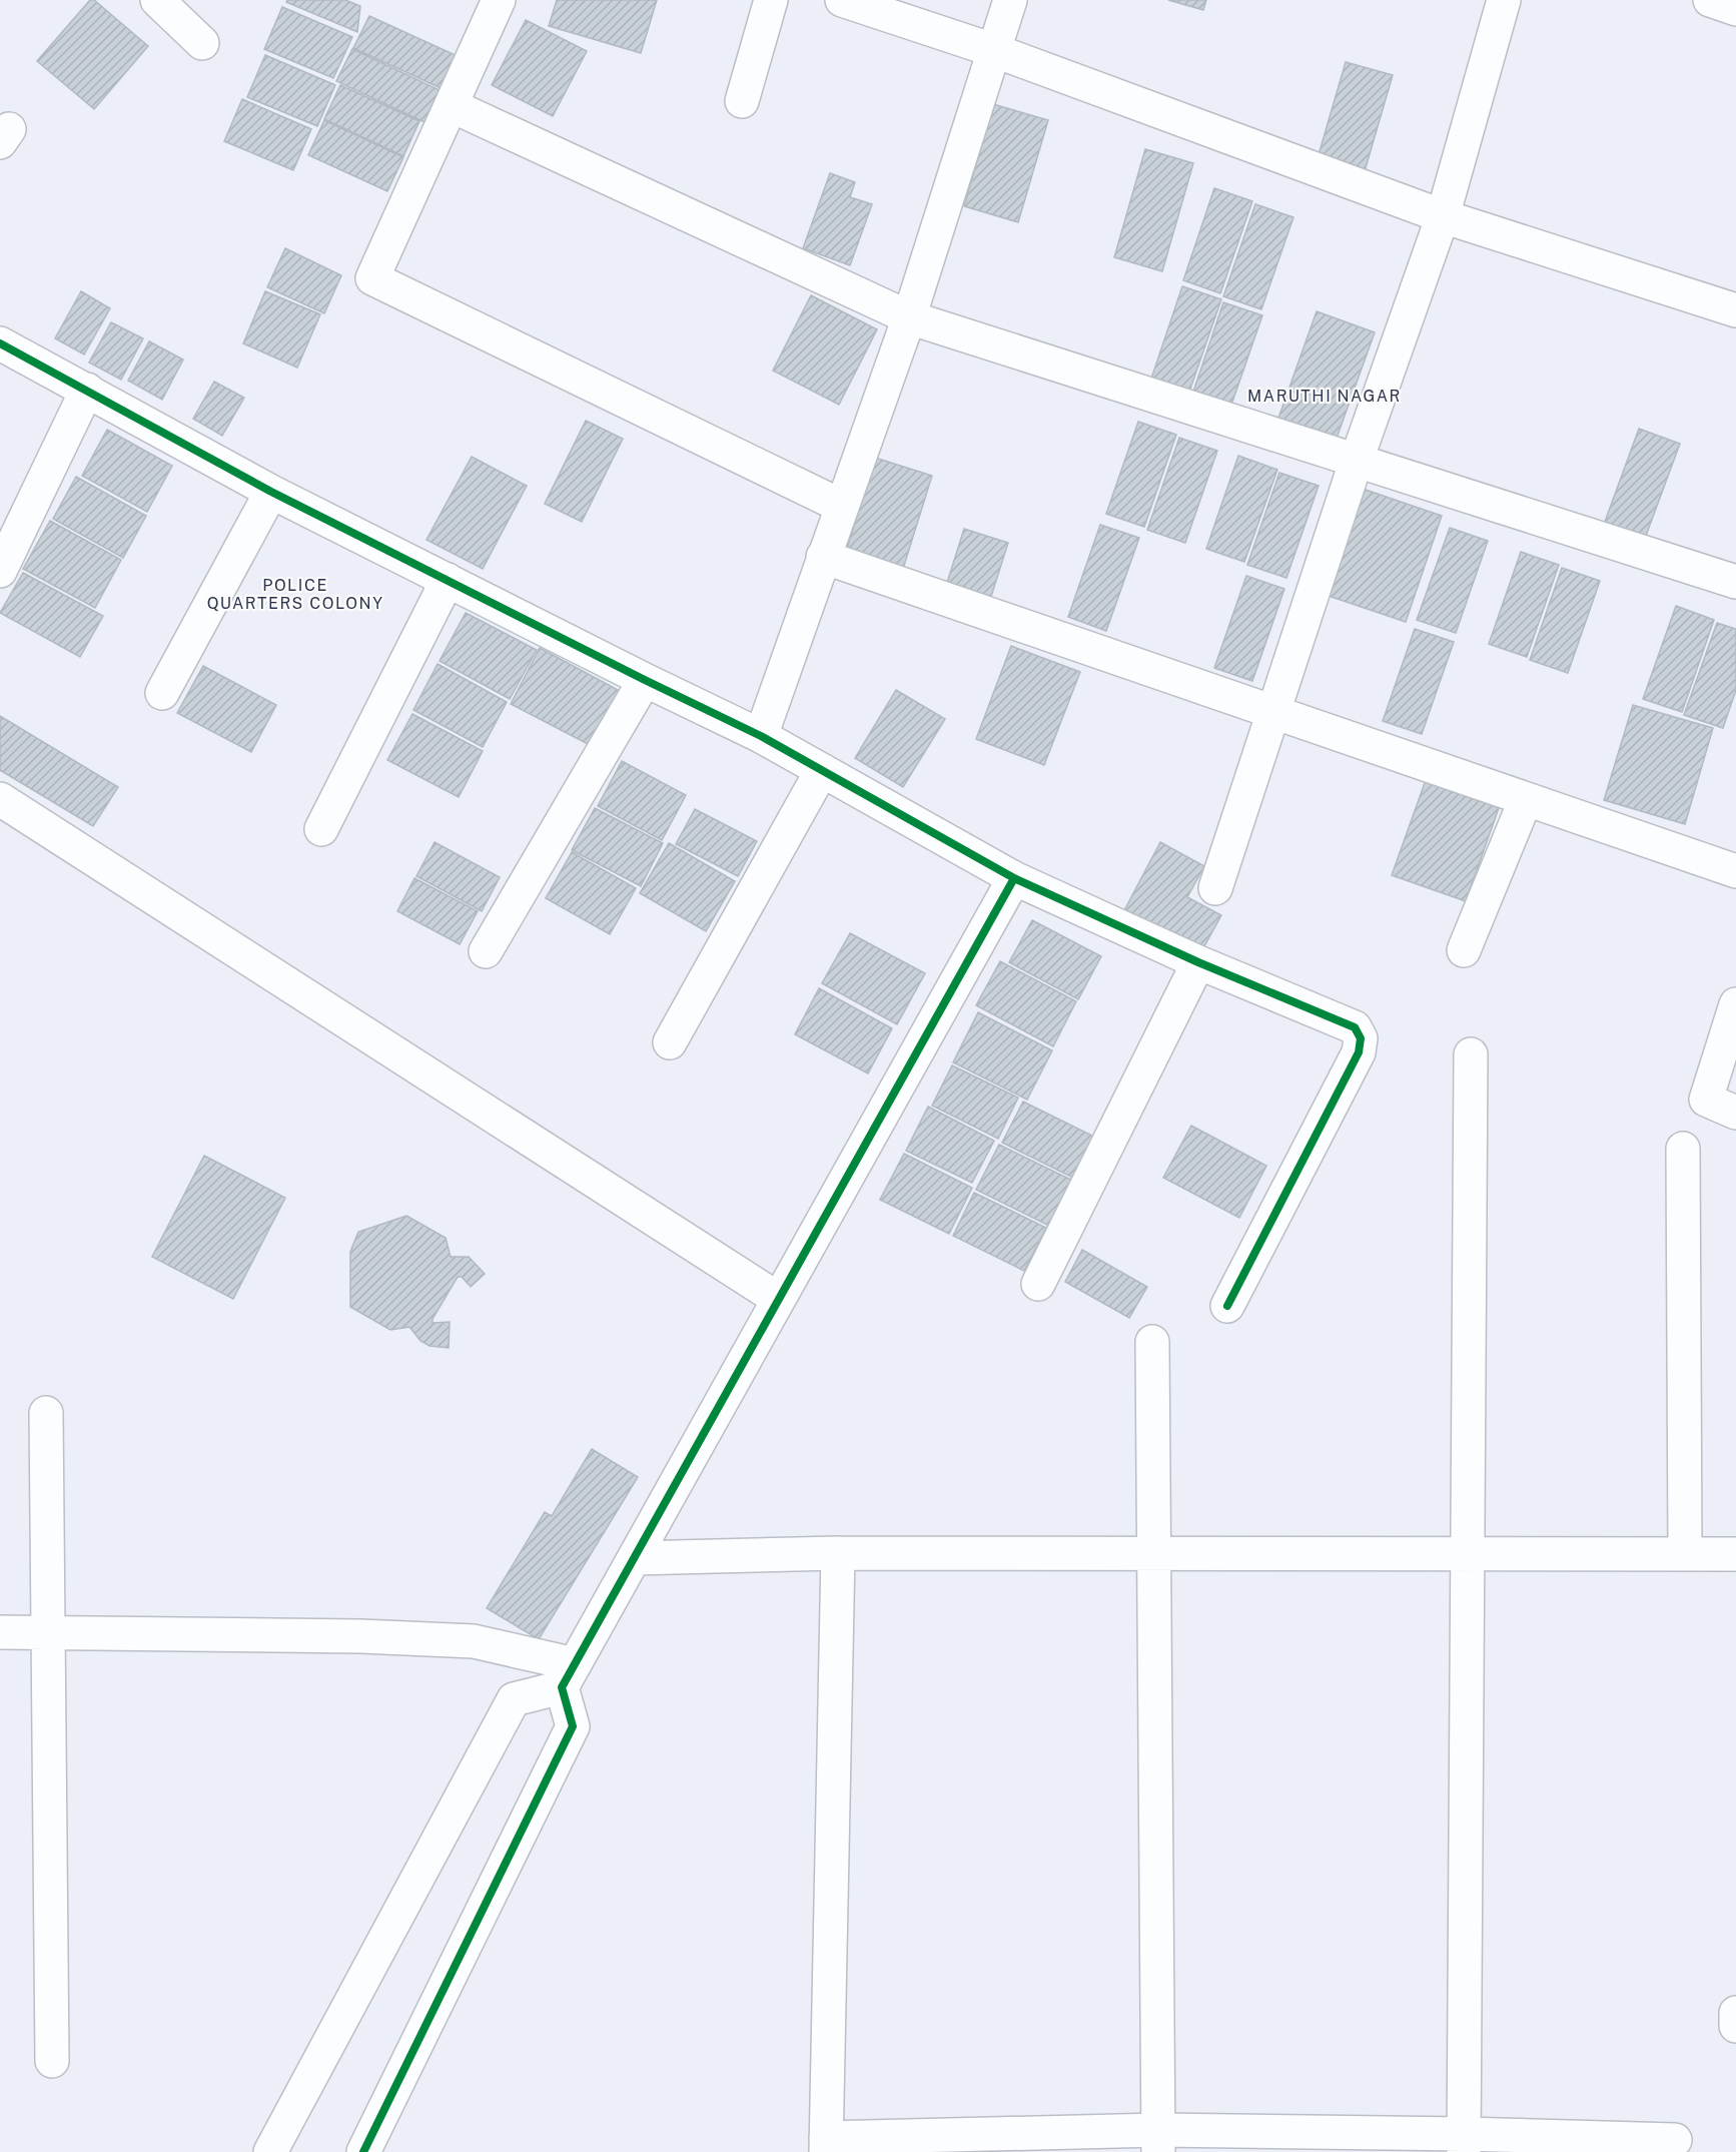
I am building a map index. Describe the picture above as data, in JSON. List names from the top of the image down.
{
  "districts": ["MARUTHI NAGAR", "POLICE QUARTERS COLONY"]
}
